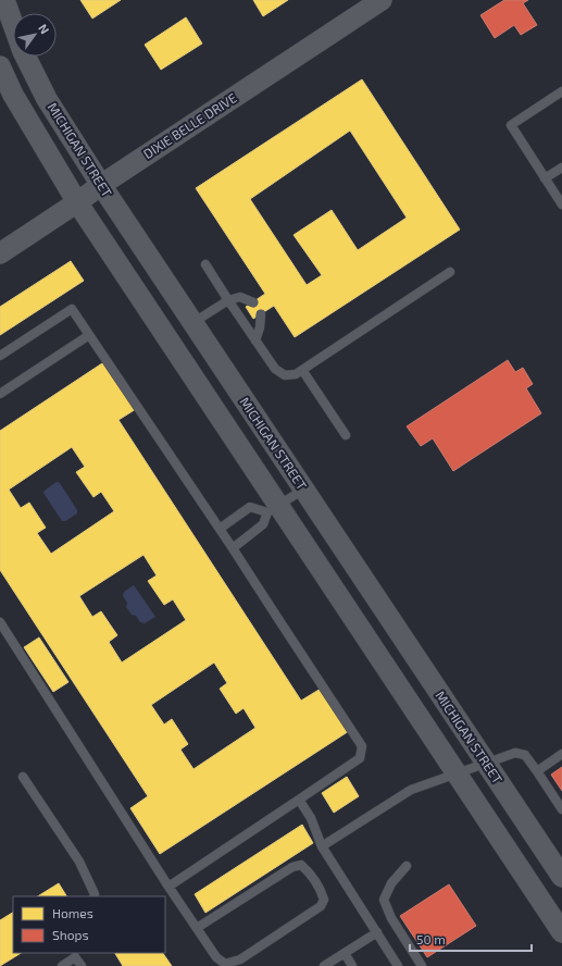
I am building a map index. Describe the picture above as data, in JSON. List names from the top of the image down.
{
  "streets": {
    "street": ["DIXIE BELLE DRIVE", "MICHIGAN STREET"]
  },
  "crossings": [
    ["DIXIE BELLE DRIVE", "MICHIGAN STREET"]
  ],
  "legend": ["Homes", "Shops"],
  "scale_bar": "50 m",
  "north": "top right"
}
